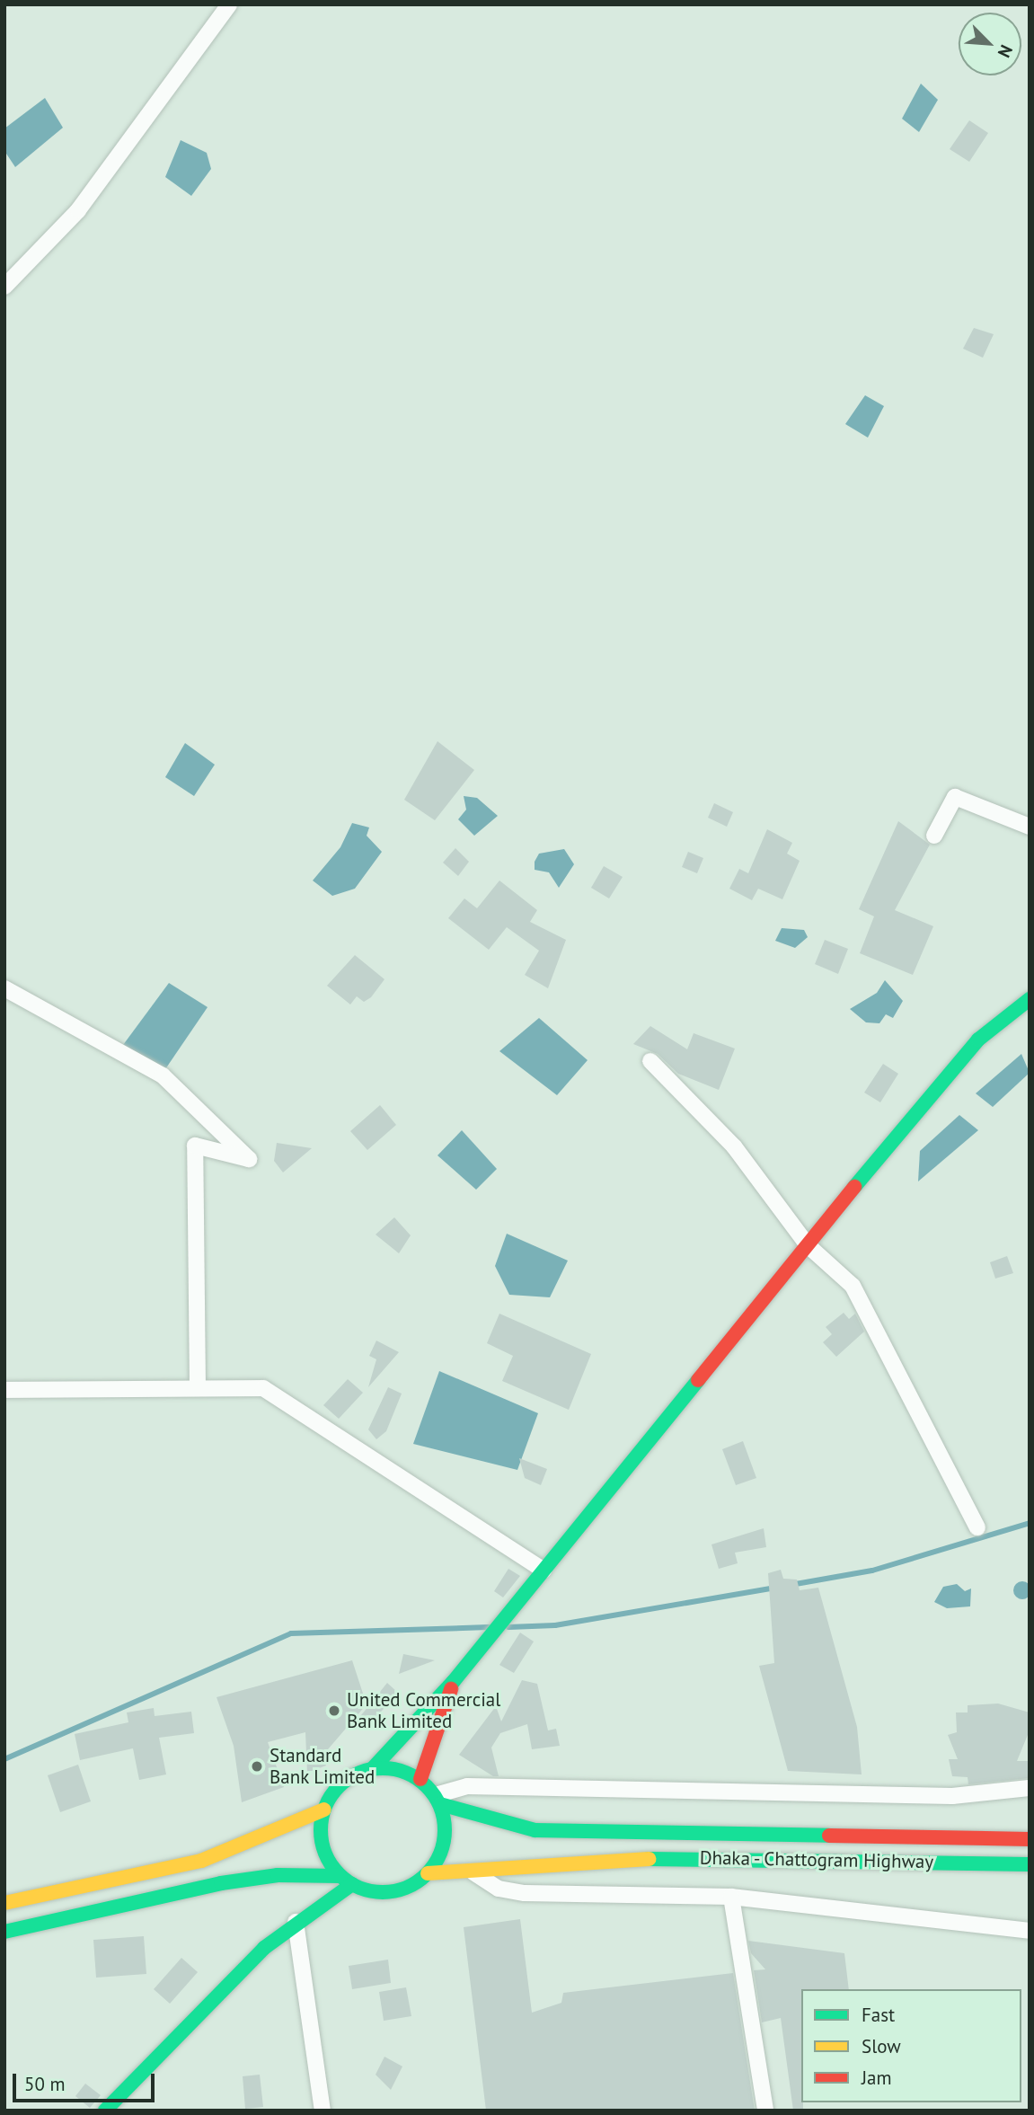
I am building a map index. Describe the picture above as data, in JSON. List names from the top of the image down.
{
  "streets": {
    "main road": ["Dhaka - Chattogram Highway"]
  },
  "places": ["United Commercial Bank Limited", "Standard Bank Limited"],
  "legend": ["Fast", "Slow", "Jam"],
  "scale_bar": "50 m",
  "north": "bottom right"
}
